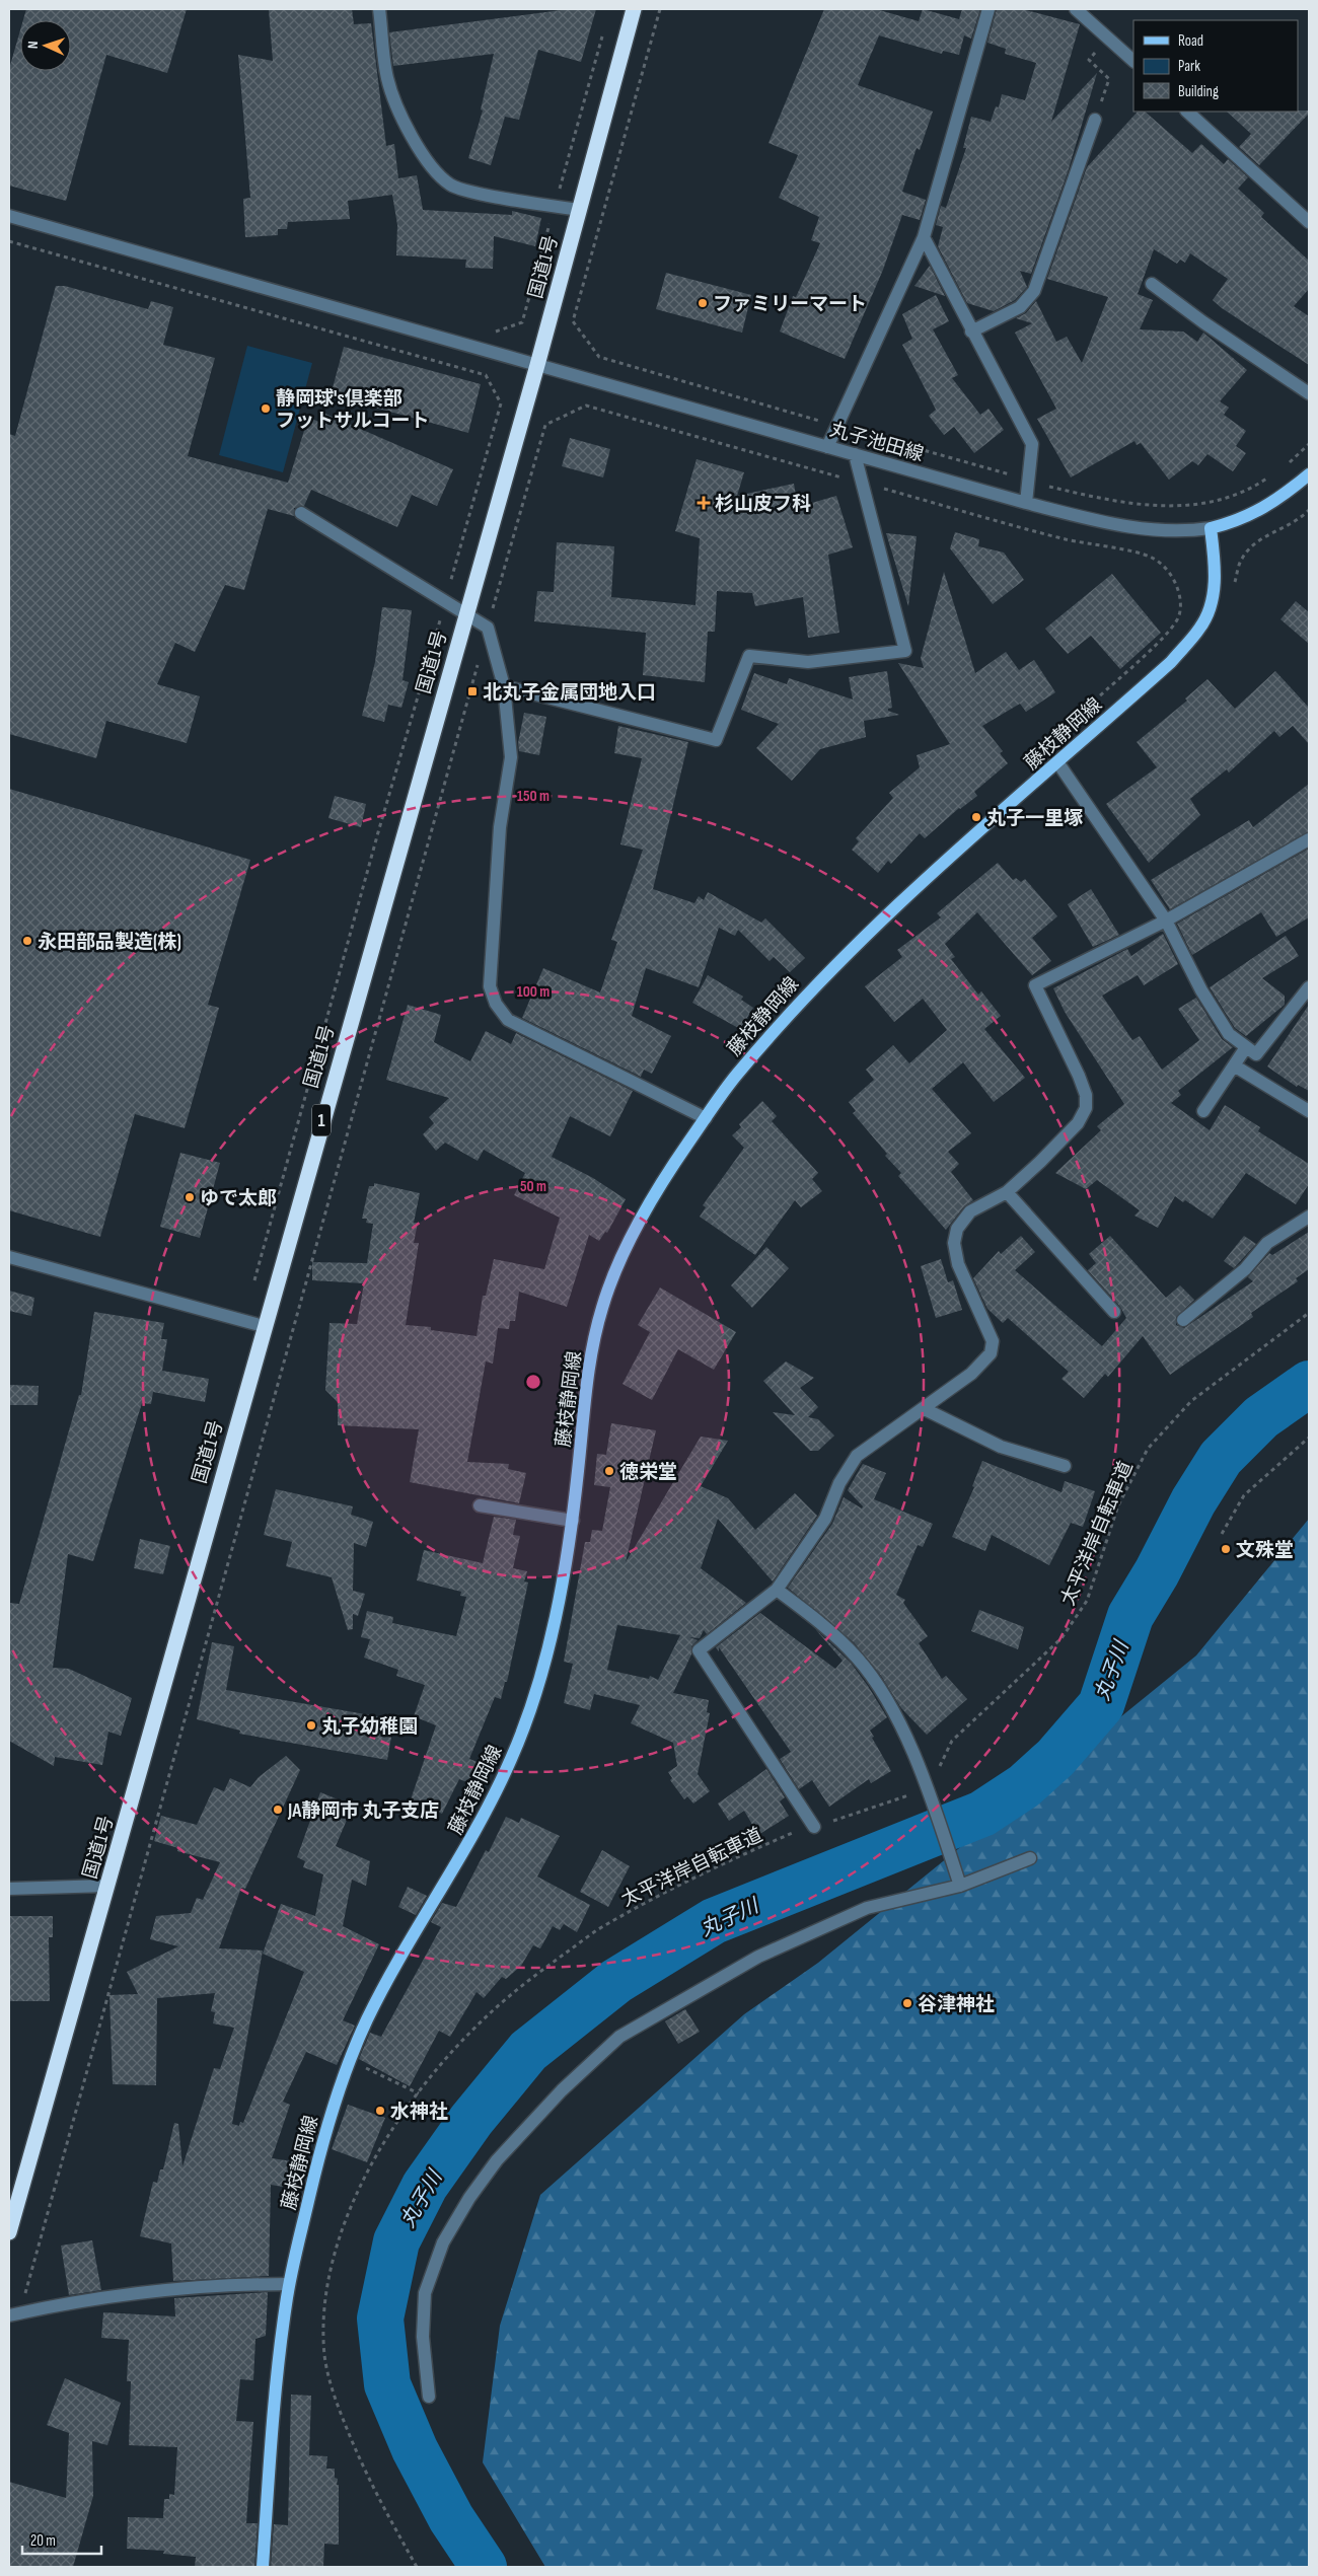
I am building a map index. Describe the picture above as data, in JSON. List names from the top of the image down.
{
  "streets": {
    "highway": ["国道1号", "1"],
    "main road": ["藤枝静岡線"],
    "street": ["丸子池田線"],
    "path": ["太平洋岸自転車道"]
  },
  "crossings": [
    ["国道1号", "丸子池田線"],
    ["丸子池田線", "藤枝静岡線"]
  ],
  "water": ["丸子川"],
  "places": {
    "other": [
      "ファミリーマート",
      "静岡球's倶楽部 フットサルコート",
      "丸子一里塚",
      "永田部品製造(株)",
      "ゆで太郎",
      "徳栄堂",
      "文殊堂",
      "丸子幼稚園",
      "JA静岡市 丸子支店",
      "谷津神社",
      "水神社"
    ],
    "health": ["杉山皮フ科"],
    "transit": ["北丸子金属団地入口"]
  },
  "legend": ["Road", "Park", "Building"],
  "scale_bar": "20 m",
  "north": "left",
  "rings": ["150 m", "100 m", "50 m"]
}
